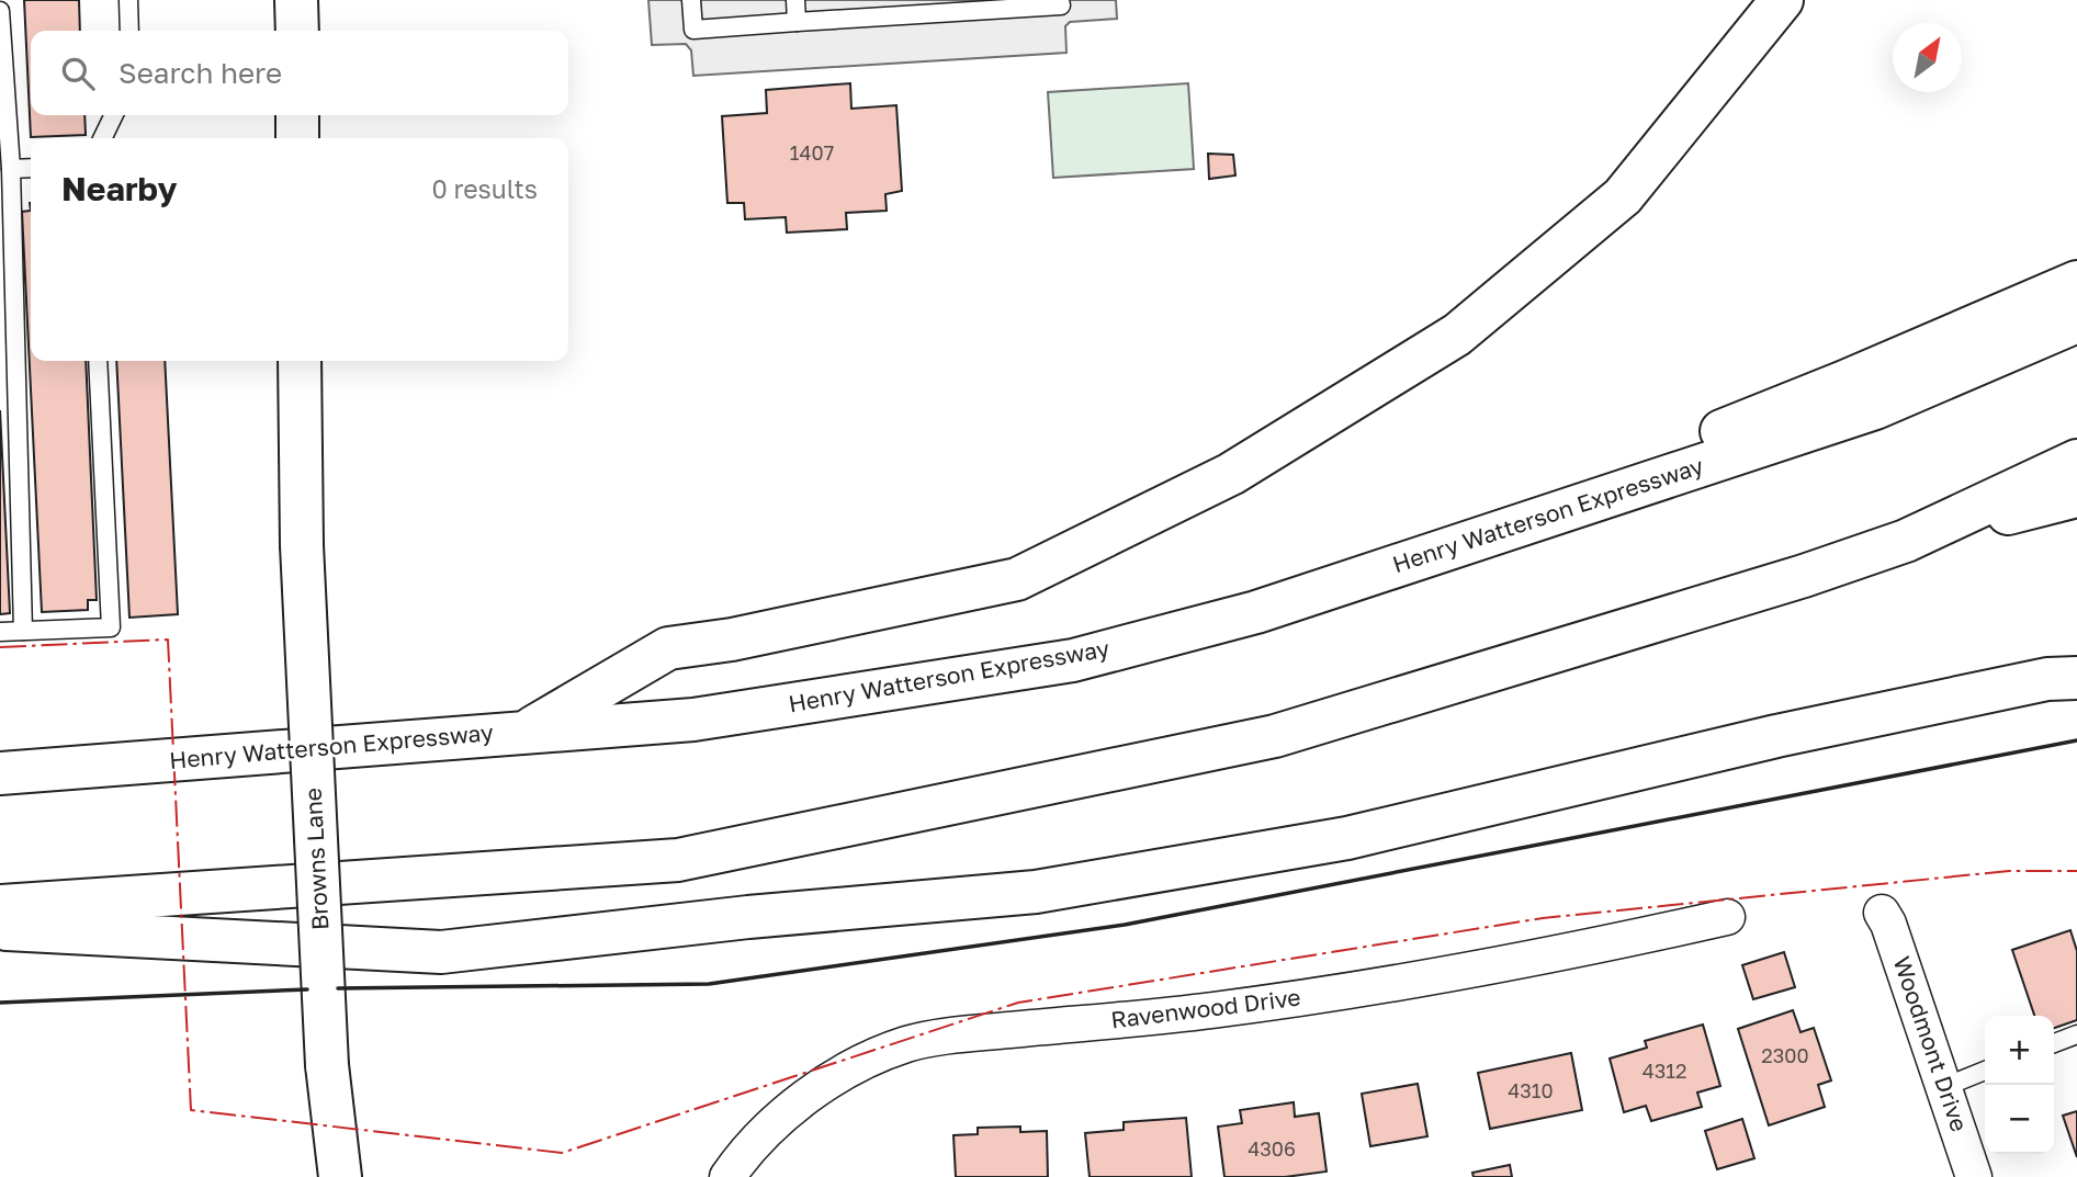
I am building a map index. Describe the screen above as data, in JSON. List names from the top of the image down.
{
  "streets": {
    "main road": ["Henry Watterson Expressway", "Browns Lane"],
    "street": ["Ravenwood Drive", "Woodmont Drive"]
  },
  "house_numbers": [
    "1407",
    "2300",
    "4312",
    "4310",
    "4306"
  ],
  "north": "top right",
  "page": {
    "search": "Search here",
    "heading": ["Nearby", "0 results"],
    "map_buttons": ["+", "−"]
  }
}
